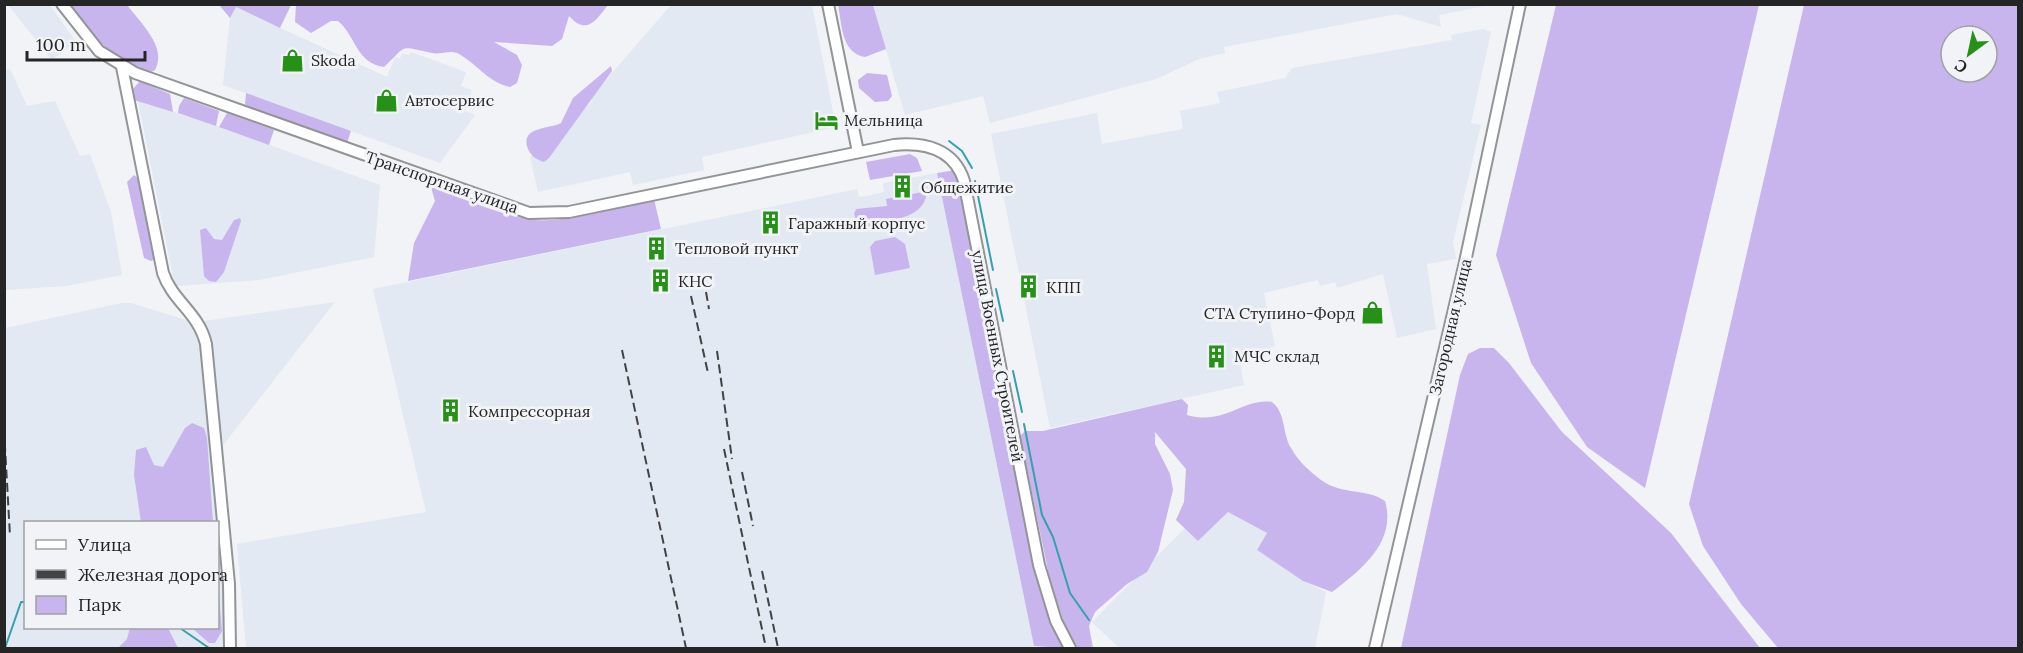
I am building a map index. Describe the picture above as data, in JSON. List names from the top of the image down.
{
  "streets": {
    "street": ["Транспортная улица", "Загородная улица", "улица Военных Строителей"]
  },
  "crossings": [
    ["Транспортная улица", "улица Военных Строителей"]
  ],
  "places": {
    "shop": ["Skoda", "Автосервис", "СТА Ступино-Форд"],
    "hotel": ["Мельница"],
    "building": [
      "Общежитие",
      "Гаражный корпус",
      "Тепловой пункт",
      "КНС",
      "КПП",
      "МЧС склад",
      "Компрессорная"
    ]
  },
  "legend": ["Улица", "Железная дорога", "Парк"],
  "scale_bar": "100 m",
  "north": "bottom left"
}
